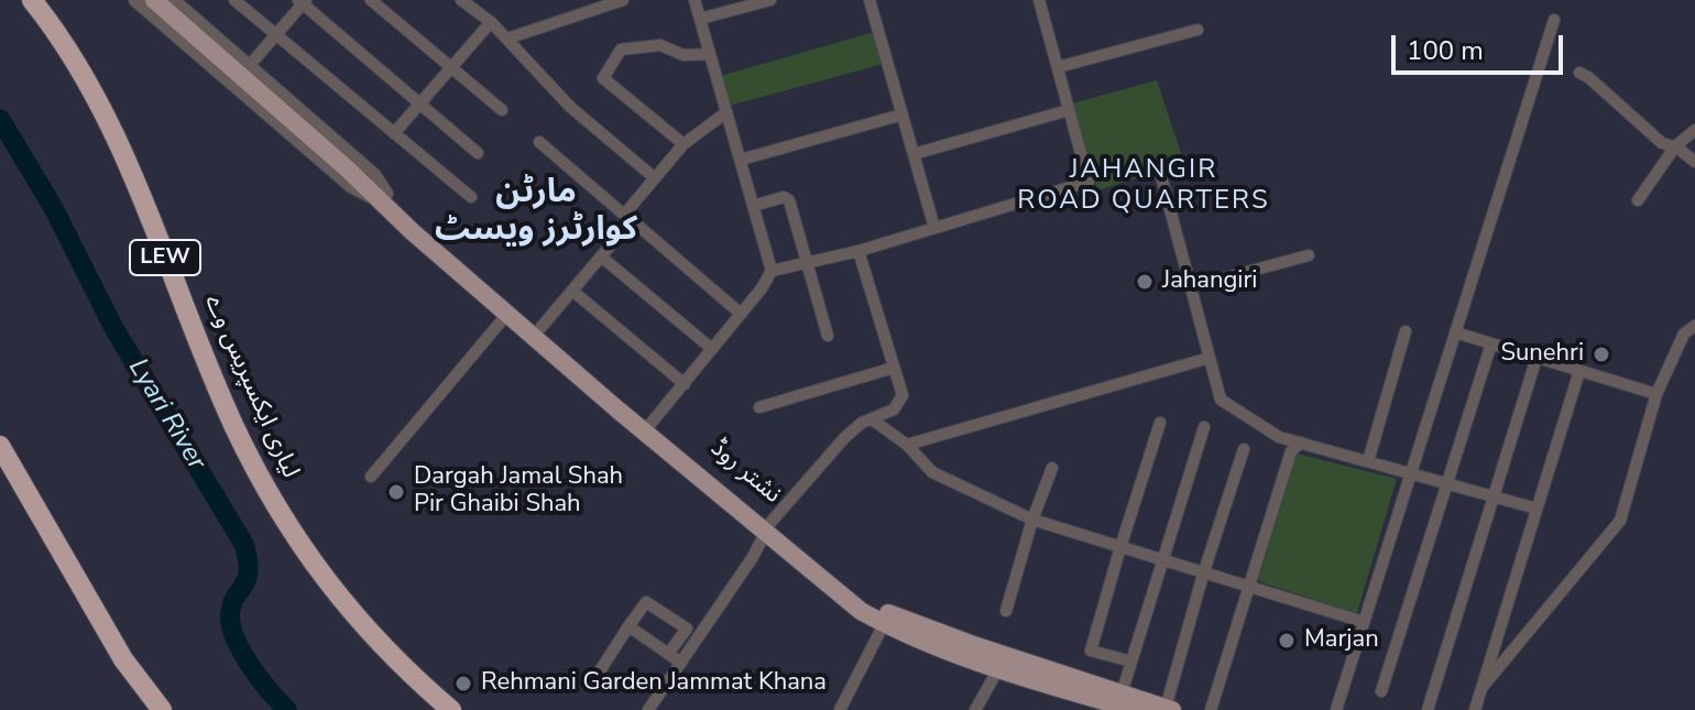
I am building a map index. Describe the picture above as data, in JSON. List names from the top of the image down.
{
  "streets": {
    "highway": ["LEW", "لیاری ایکسپریس وے"],
    "main road": ["نشتر روڈ"]
  },
  "districts": ["JAHANGIR ROAD QUARTERS", "مارٹن کوارٹرز ویسٹ"],
  "water": ["Lyari River"],
  "places": [
    "Jahangiri",
    "Sunehri",
    "Dargah Jamal Shah Pir Ghaibi Shah",
    "Marjan",
    "Rehmani Garden Jammat Khana"
  ],
  "scale_bar": "100 m"
}
